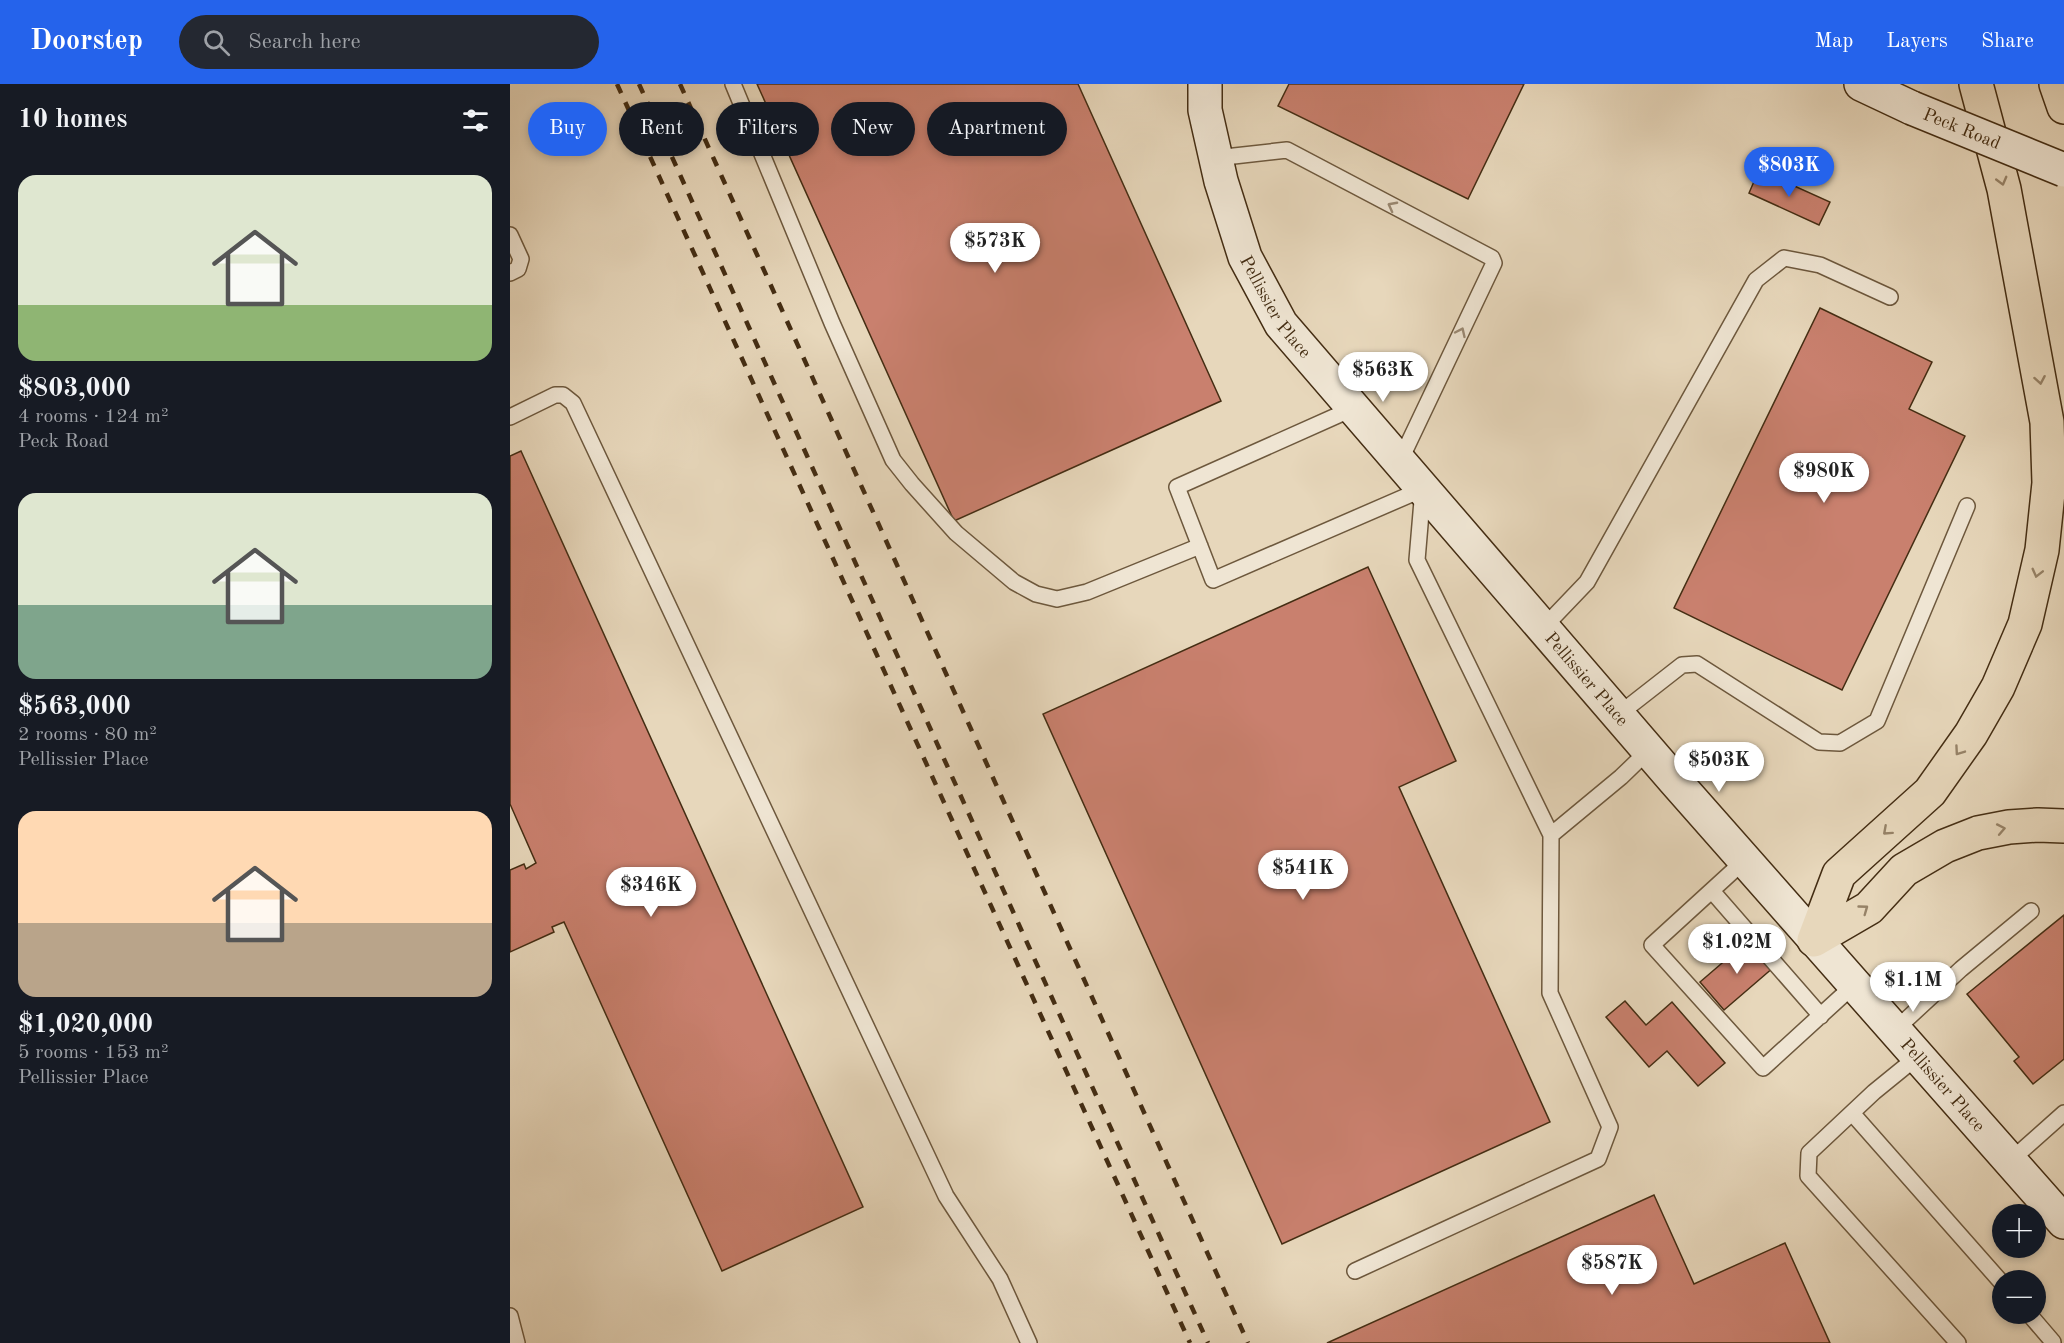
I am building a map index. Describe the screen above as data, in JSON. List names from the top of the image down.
{
  "streets": {
    "main road": ["Peck Road", "Pellissier Place"]
  },
  "page": {
    "header": "Doorstep",
    "search": "Search here",
    "nav": ["Map", "Layers", "Share"],
    "heading": "10 homes",
    "chip": [
      "Buy",
      "Rent",
      "Filters",
      "New",
      "Apartment"
    ],
    "price": [
      "$803K",
      "$573K",
      "$563K",
      "$980K",
      "$503K",
      "$541K",
      "$346K",
      "$1.02M",
      "$1.1M",
      "$587K"
    ],
    "list": [
      {
        "name": "$803,000",
        "note": "4 rooms · 124 m² · Peck Road"
      },
      {
        "name": "$563,000",
        "note": "2 rooms · 80 m² · Pellissier Place"
      },
      {
        "name": "$1,020,000",
        "note": "5 rooms · 153 m² · Pellissier Place"
      }
    ],
    "map_buttons": ["+", "−"]
  }
}
